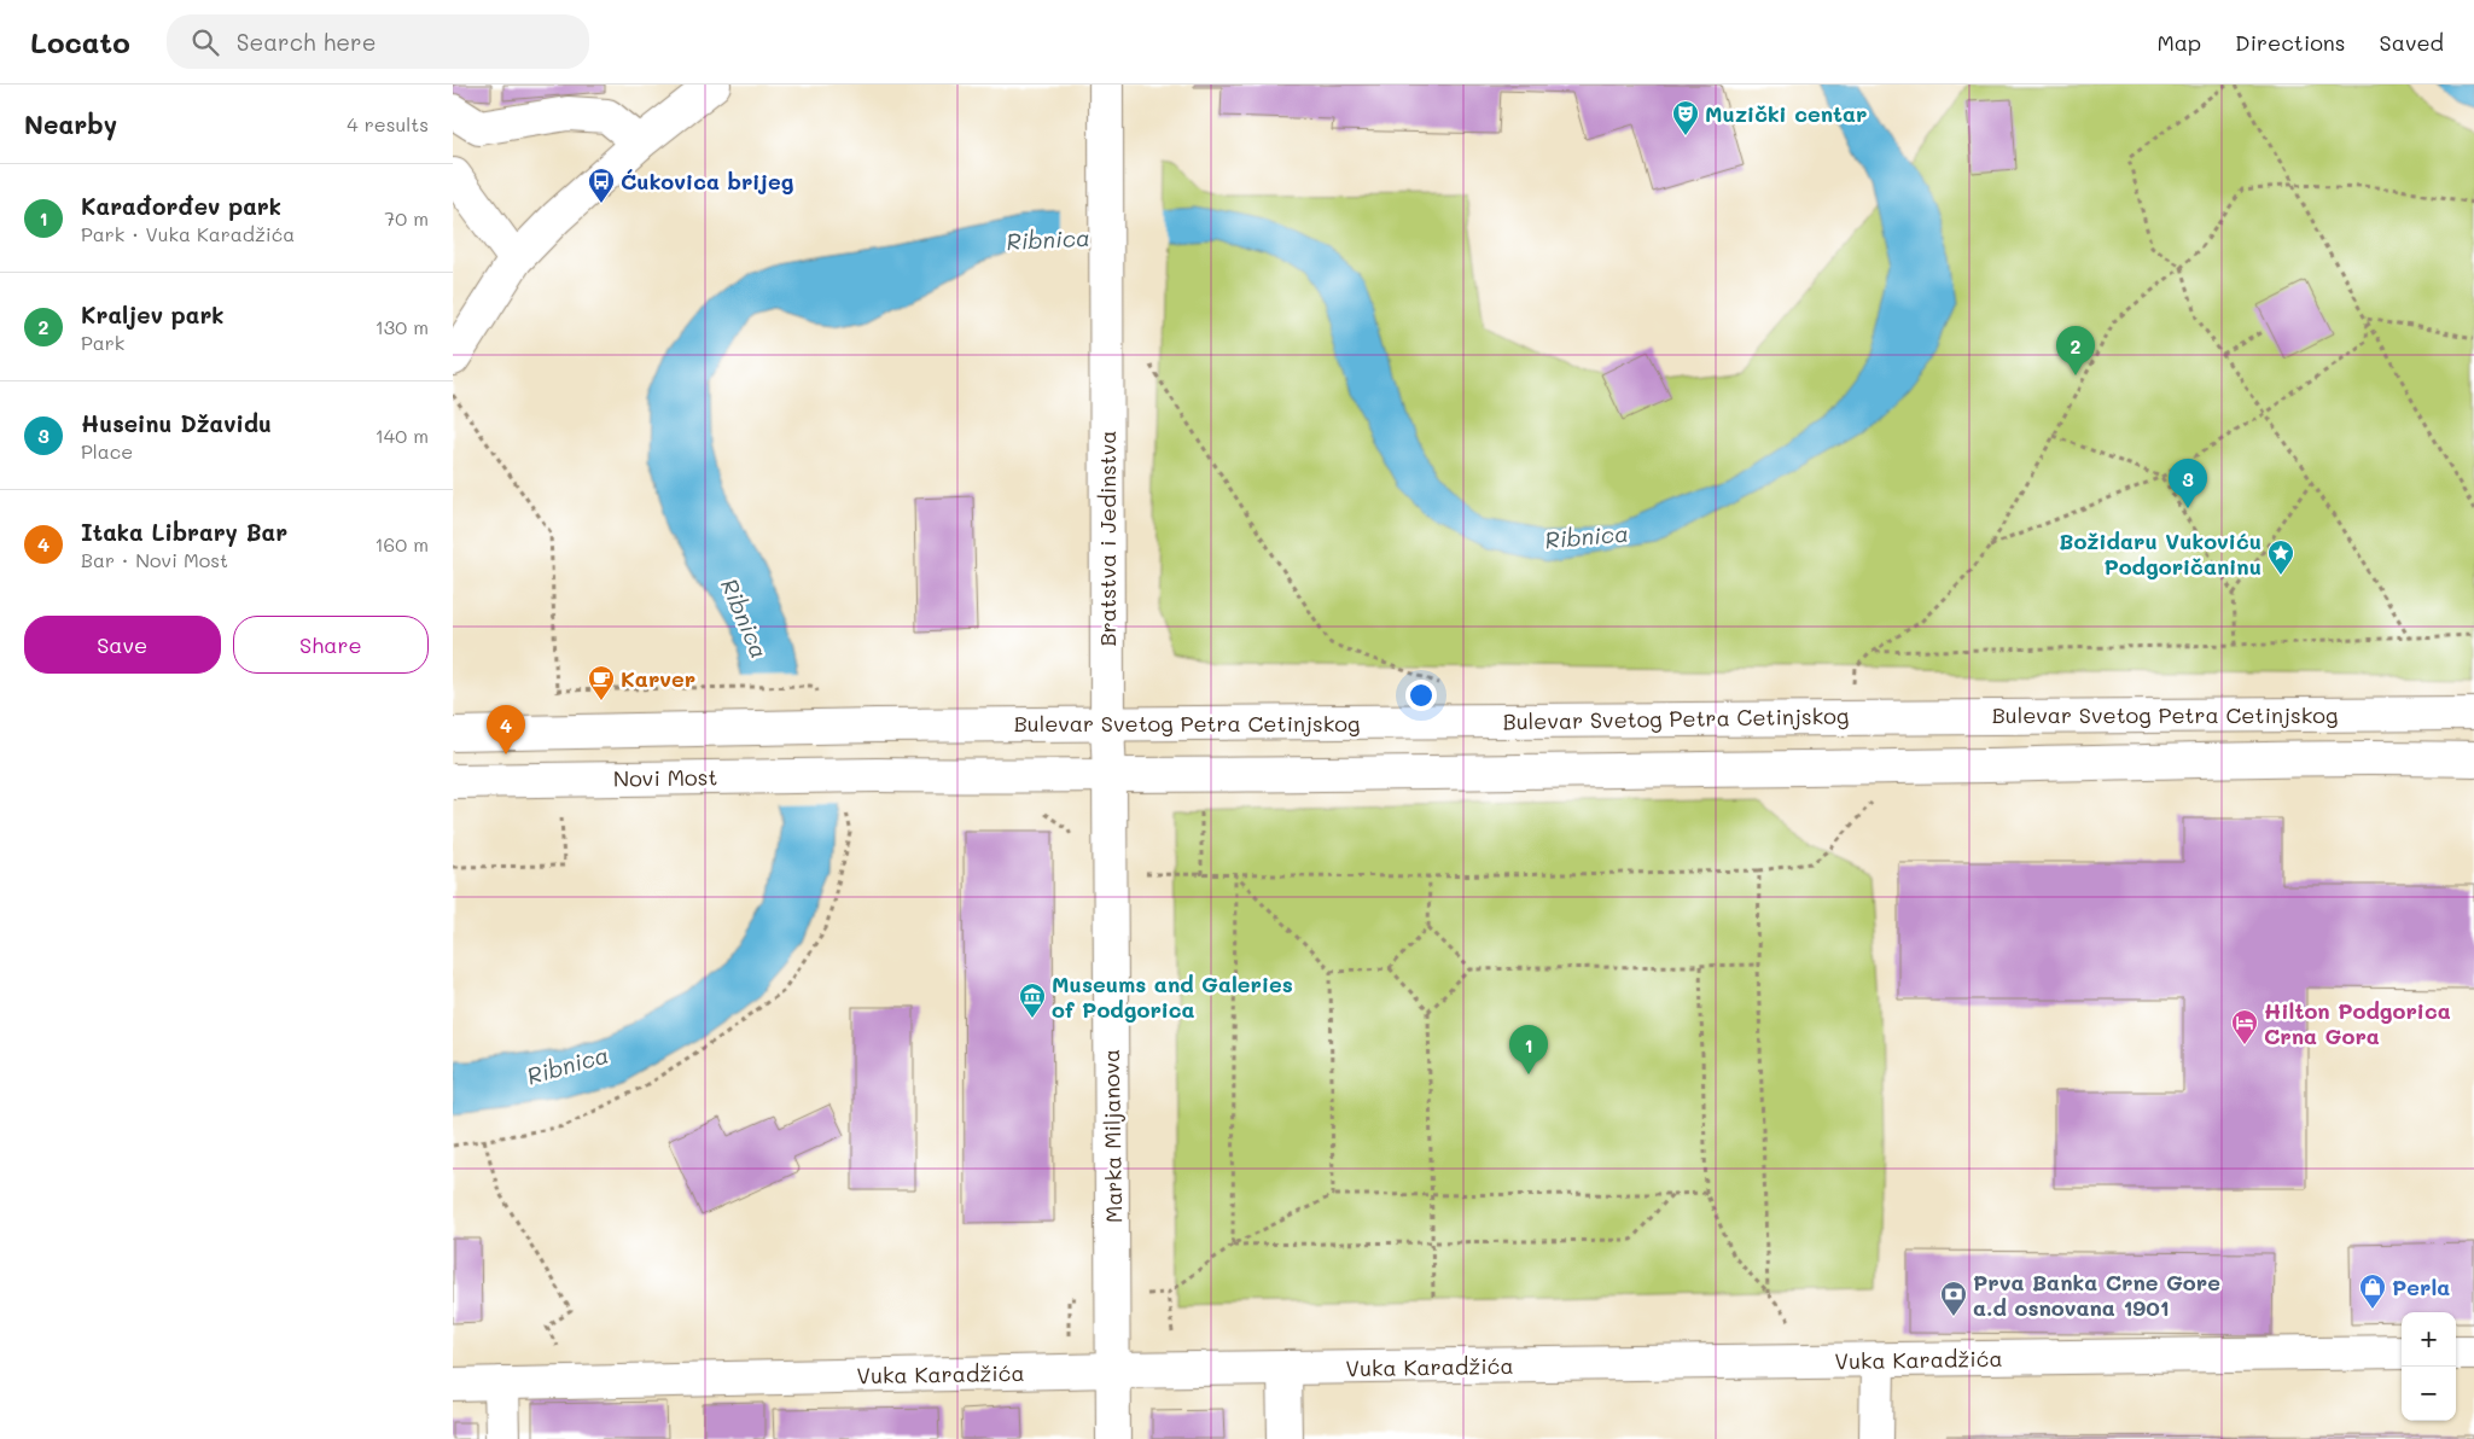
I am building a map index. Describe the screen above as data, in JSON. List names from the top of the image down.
{
  "streets": {
    "main road": [
      "Bratstva i Jedinstva",
      "Bulevar Svetog Petra Cetinjskog",
      "Novi Most",
      "Marka Miljanova",
      "Vuka Karadžića"
    ]
  },
  "crossings": [
    ["Bratstva i Jedinstva", "Bulevar Svetog Petra Cetinjskog"],
    ["Bratstva i Jedinstva", "Marka Miljanova"],
    ["Bulevar Svetog Petra Cetinjskog", "Novi Most"],
    ["Bulevar Svetog Petra Cetinjskog", "Marka Miljanova"],
    ["Marka Miljanova", "Vuka Karadžića"]
  ],
  "water": ["Ribnica"],
  "places": {
    "theatre": ["Muzički centar"],
    "bus stop": ["Ćukovica brijeg"],
    "place": ["Božidaru Vukoviću Podgoričaninu"],
    "cafe": ["Karver"],
    "museum": ["Museums and Galeries of Podgorica"],
    "hotel": ["Hilton Podgorica Crna Gora"],
    "shop": ["Perla"],
    "bank": ["Prva Banka Crne Gore a.d osnovana 1901"]
  },
  "page": {
    "header": "Locato",
    "search": "Search here",
    "nav": ["Map", "Directions", "Saved"],
    "heading": ["Nearby", "4 results"],
    "list": [
      {
        "mark": "1",
        "name": "Karađorđev park",
        "note": "Park · Vuka Karadžića",
        "value": "70 m"
      },
      {
        "mark": "2",
        "name": "Kraljev park",
        "note": "Park",
        "value": "130 m"
      },
      {
        "mark": "3",
        "name": "Huseinu Džavidu",
        "note": "Place",
        "value": "140 m"
      },
      {
        "mark": "4",
        "name": "Itaka Library Bar",
        "note": "Bar · Novi Most",
        "value": "160 m"
      }
    ],
    "pins": [
      "2",
      "3",
      "4",
      "1"
    ],
    "buttons": ["Save", "Share"],
    "map_buttons": ["+", "−"]
  }
}
